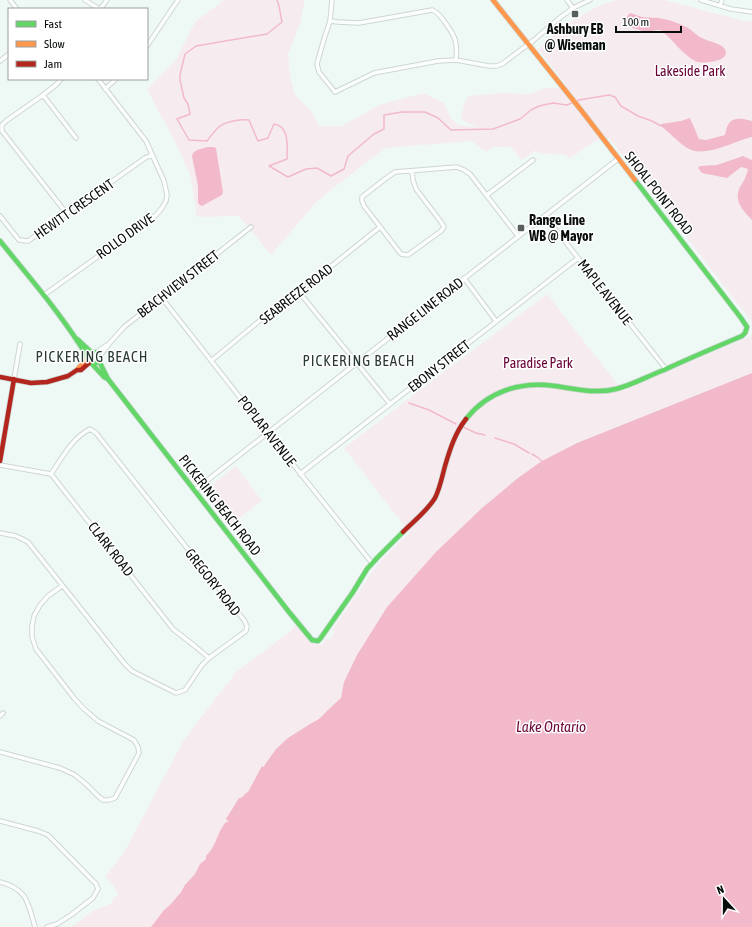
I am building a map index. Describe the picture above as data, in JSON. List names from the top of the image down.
{
  "streets": {
    "street": [
      "SHOAL POINT ROAD",
      "HEWITT CRESCENT",
      "ROLLO DRIVE",
      "BEACHVIEW STREET",
      "MAPLE AVENUE",
      "SEABREEZE ROAD",
      "RANGE LINE ROAD",
      "EBONY STREET",
      "POPLAR AVENUE",
      "PICKERING BEACH ROAD",
      "CLARK ROAD",
      "GREGORY ROAD"
    ]
  },
  "crossings": [
    ["SHOAL POINT ROAD", "MAPLE AVENUE"],
    ["SHOAL POINT ROAD", "RANGE LINE ROAD"],
    ["HEWITT CRESCENT", "ROLLO DRIVE"],
    ["ROLLO DRIVE", "PICKERING BEACH ROAD"],
    ["BEACHVIEW STREET", "POPLAR AVENUE"],
    ["BEACHVIEW STREET", "PICKERING BEACH ROAD"],
    ["MAPLE AVENUE", "RANGE LINE ROAD"],
    ["MAPLE AVENUE", "EBONY STREET"],
    ["SEABREEZE ROAD", "POPLAR AVENUE"],
    ["RANGE LINE ROAD", "POPLAR AVENUE"],
    ["RANGE LINE ROAD", "PICKERING BEACH ROAD"],
    ["EBONY STREET", "POPLAR AVENUE"],
    ["POPLAR AVENUE", "PICKERING BEACH ROAD"],
    ["CLARK ROAD", "GREGORY ROAD"]
  ],
  "districts": ["PICKERING BEACH", "PICKERING BEACH"],
  "water": ["Lake Ontario"],
  "parks": ["Lakeside Park", "Paradise Park"],
  "places": {
    "transit": ["Ashbury EB @ Wiseman", "Range Line WB @ Mayor"]
  },
  "legend": ["Fast", "Slow", "Jam"],
  "scale_bar": "100 m",
  "north": "top"
}
